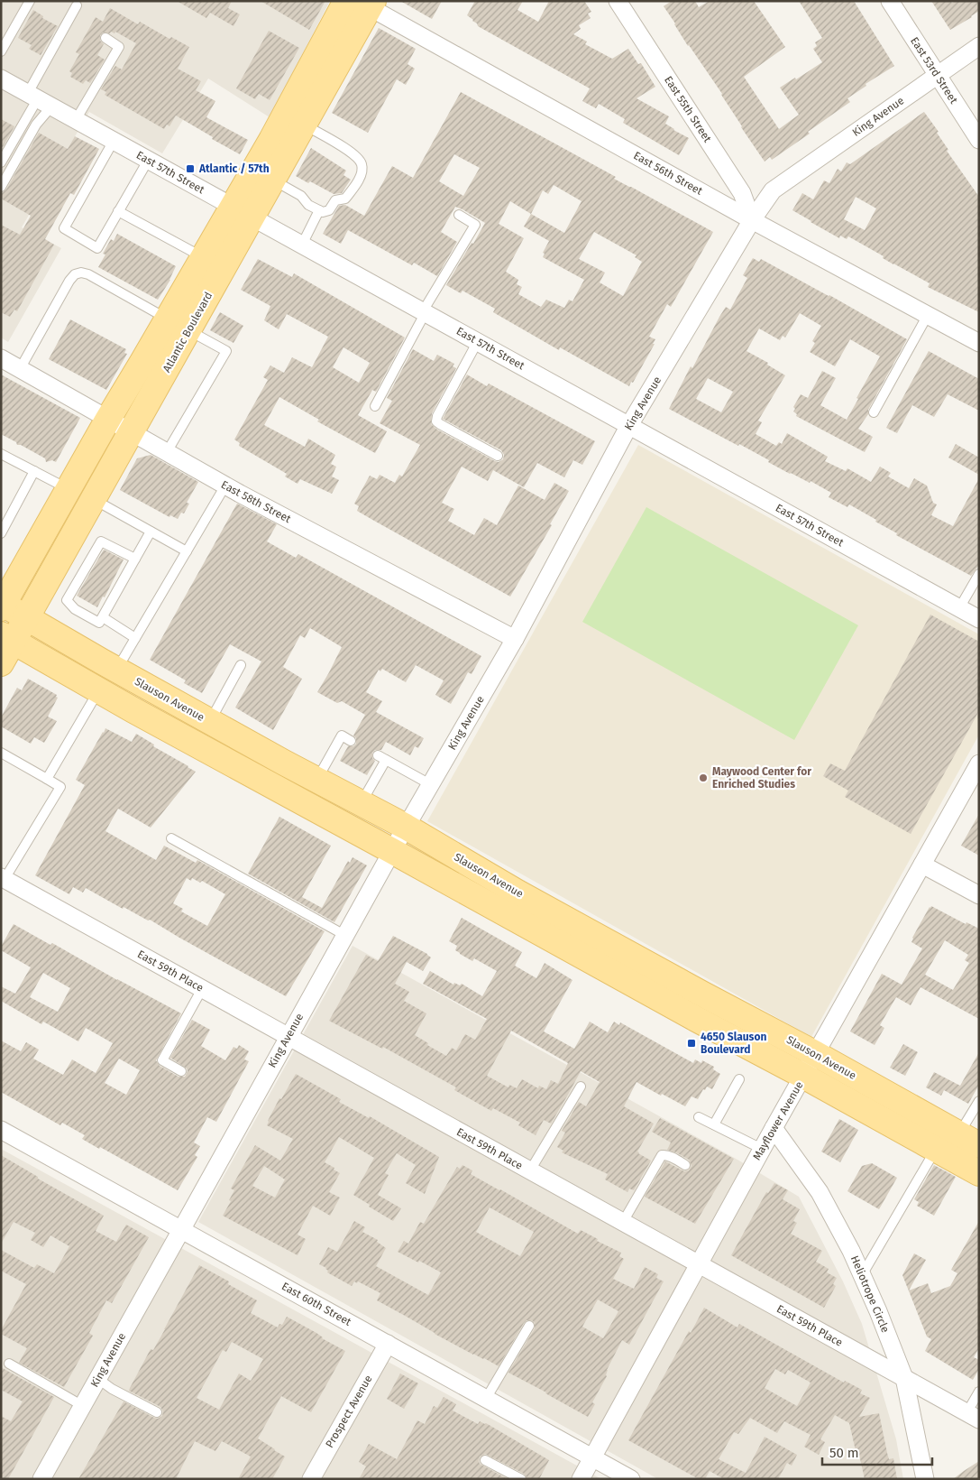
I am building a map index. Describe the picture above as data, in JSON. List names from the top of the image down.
{
  "streets": {
    "main road": ["Atlantic Boulevard", "Slauson Avenue"],
    "street": [
      "East 53rd Street",
      "East 55th Street",
      "King Avenue",
      "East 57th Street",
      "East 56th Street",
      "East 58th Street",
      "East 59th Place",
      "Mayflower Avenue",
      "Heliotrope Circle",
      "East 60th Street",
      "Prospect Avenue"
    ]
  },
  "crossings": [
    ["East 53rd Street", "King Avenue"],
    ["East 55th Street", "King Avenue"],
    ["East 55th Street", "East 56th Street"],
    ["King Avenue", "East 57th Street"],
    ["King Avenue", "East 56th Street"],
    ["King Avenue", "East 58th Street"],
    ["King Avenue", "Slauson Avenue"],
    ["King Avenue", "East 59th Place"],
    ["King Avenue", "East 60th Street"],
    ["East 57th Street", "Atlantic Boulevard"],
    ["East 56th Street", "Atlantic Boulevard"],
    ["Atlantic Boulevard", "East 58th Street"],
    ["Atlantic Boulevard", "Slauson Avenue"],
    ["Slauson Avenue", "Mayflower Avenue"],
    ["East 59th Place", "Mayflower Avenue"],
    ["East 59th Place", "Heliotrope Circle"],
    ["Mayflower Avenue", "Heliotrope Circle"],
    ["Mayflower Avenue", "East 60th Street"],
    ["East 60th Street", "Prospect Avenue"]
  ],
  "places": {
    "transit": ["Atlantic / 57th", "4650 Slauson Boulevard"],
    "other": ["Maywood Center for Enriched Studies"]
  },
  "scale_bar": "50 m"
}
